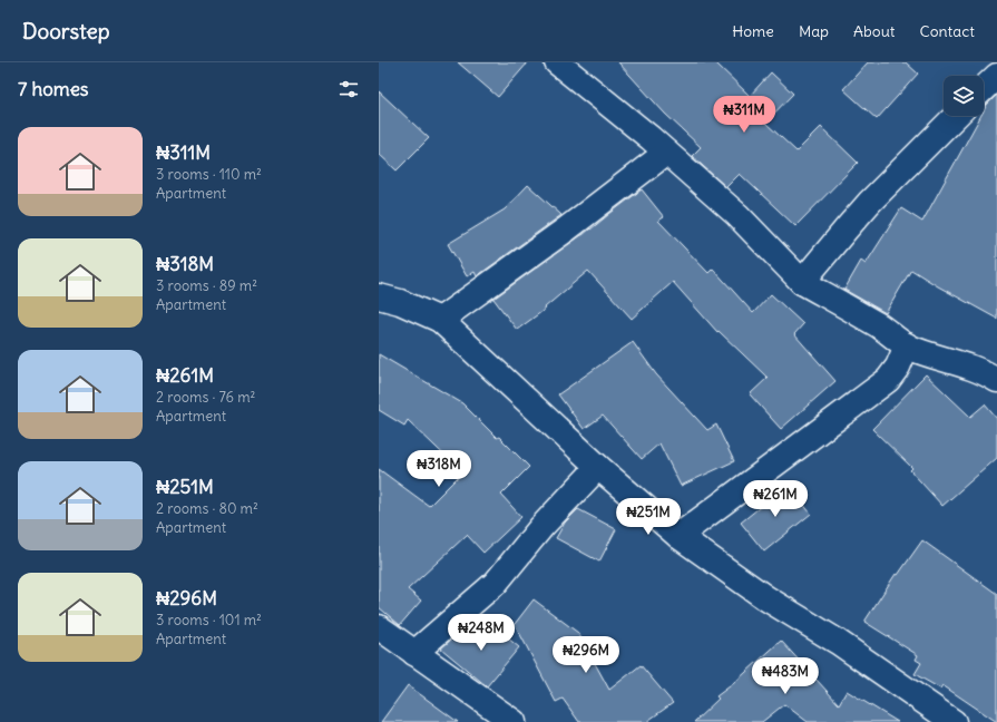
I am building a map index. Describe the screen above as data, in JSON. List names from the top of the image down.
{
  "page": {
    "header": "Doorstep",
    "nav": [
      "Home",
      "Map",
      "About",
      "Contact"
    ],
    "heading": "7 homes",
    "price": [
      "₦311M",
      "₦318M",
      "₦261M",
      "₦251M",
      "₦248M",
      "₦296M",
      "₦483M"
    ],
    "list": [
      {
        "name": "₦311M",
        "note": "3 rooms · 110 m² · Apartment"
      },
      {
        "name": "₦318M",
        "note": "3 rooms · 89 m² · Apartment"
      },
      {
        "name": "₦261M",
        "note": "2 rooms · 76 m² · Apartment"
      },
      {
        "name": "₦251M",
        "note": "2 rooms · 80 m² · Apartment"
      },
      {
        "name": "₦296M",
        "note": "3 rooms · 101 m² · Apartment"
      }
    ]
  }
}
